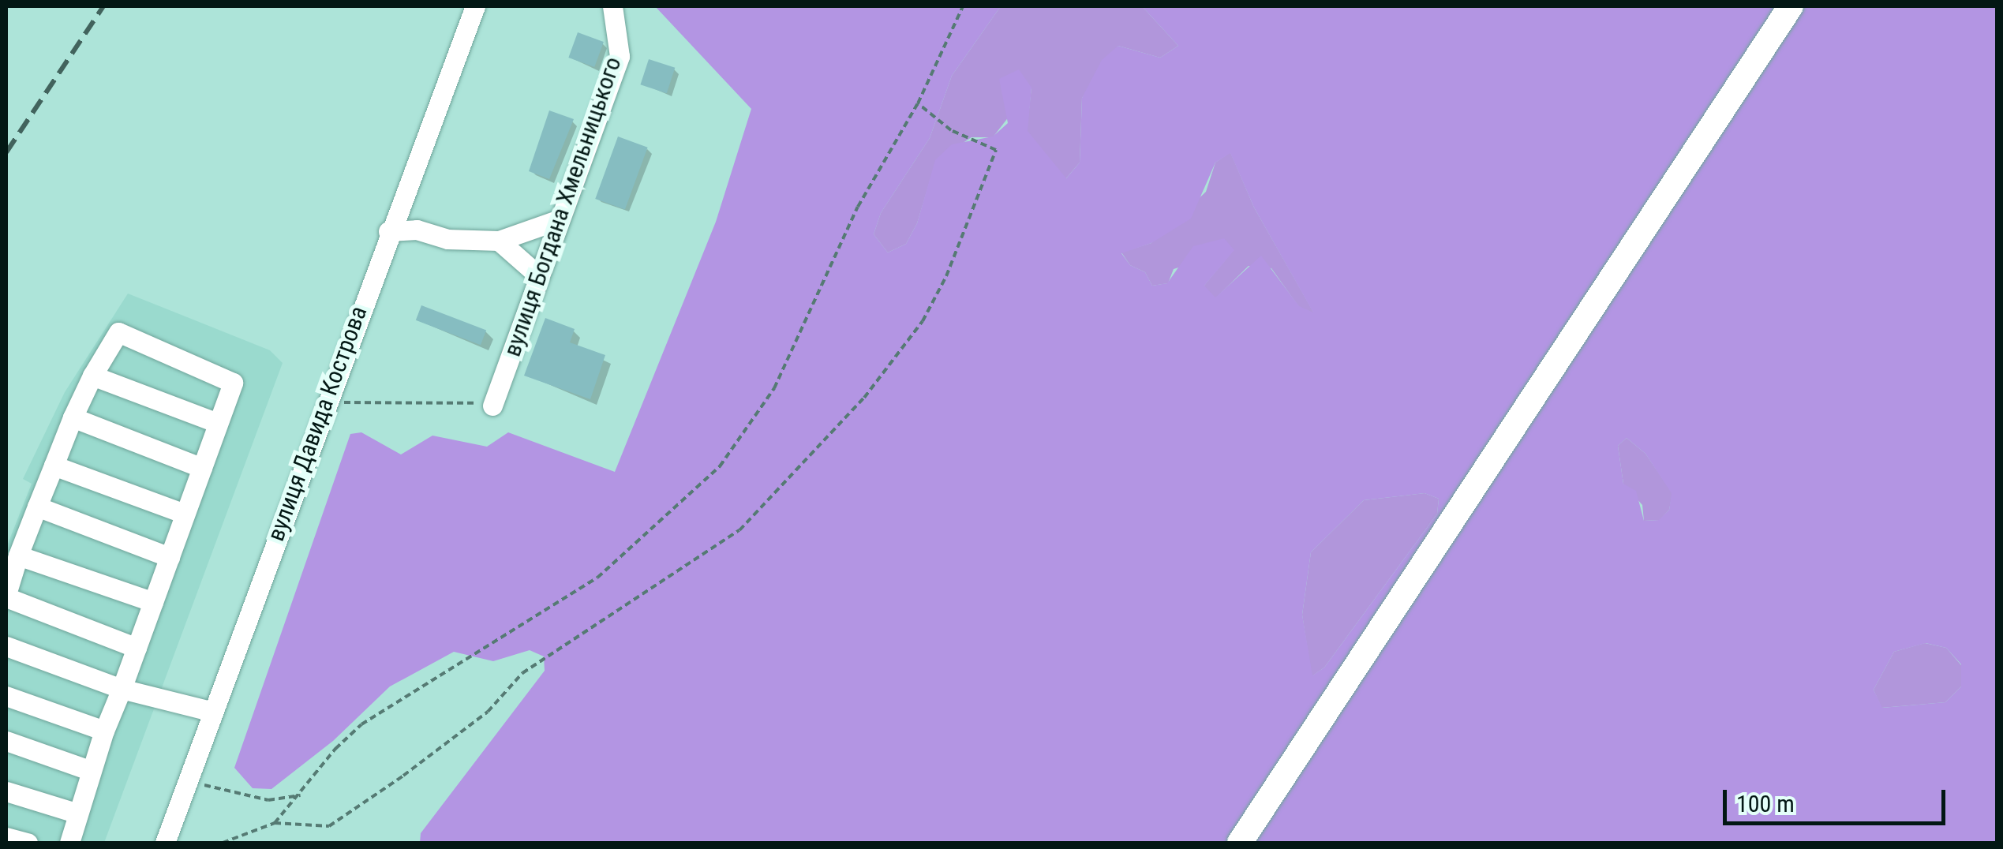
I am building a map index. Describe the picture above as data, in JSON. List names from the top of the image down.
{
  "streets": {
    "street": ["вулиця Богдана Хмельницького", "вулиця Давида Кострова"]
  },
  "scale_bar": "100 m"
}
